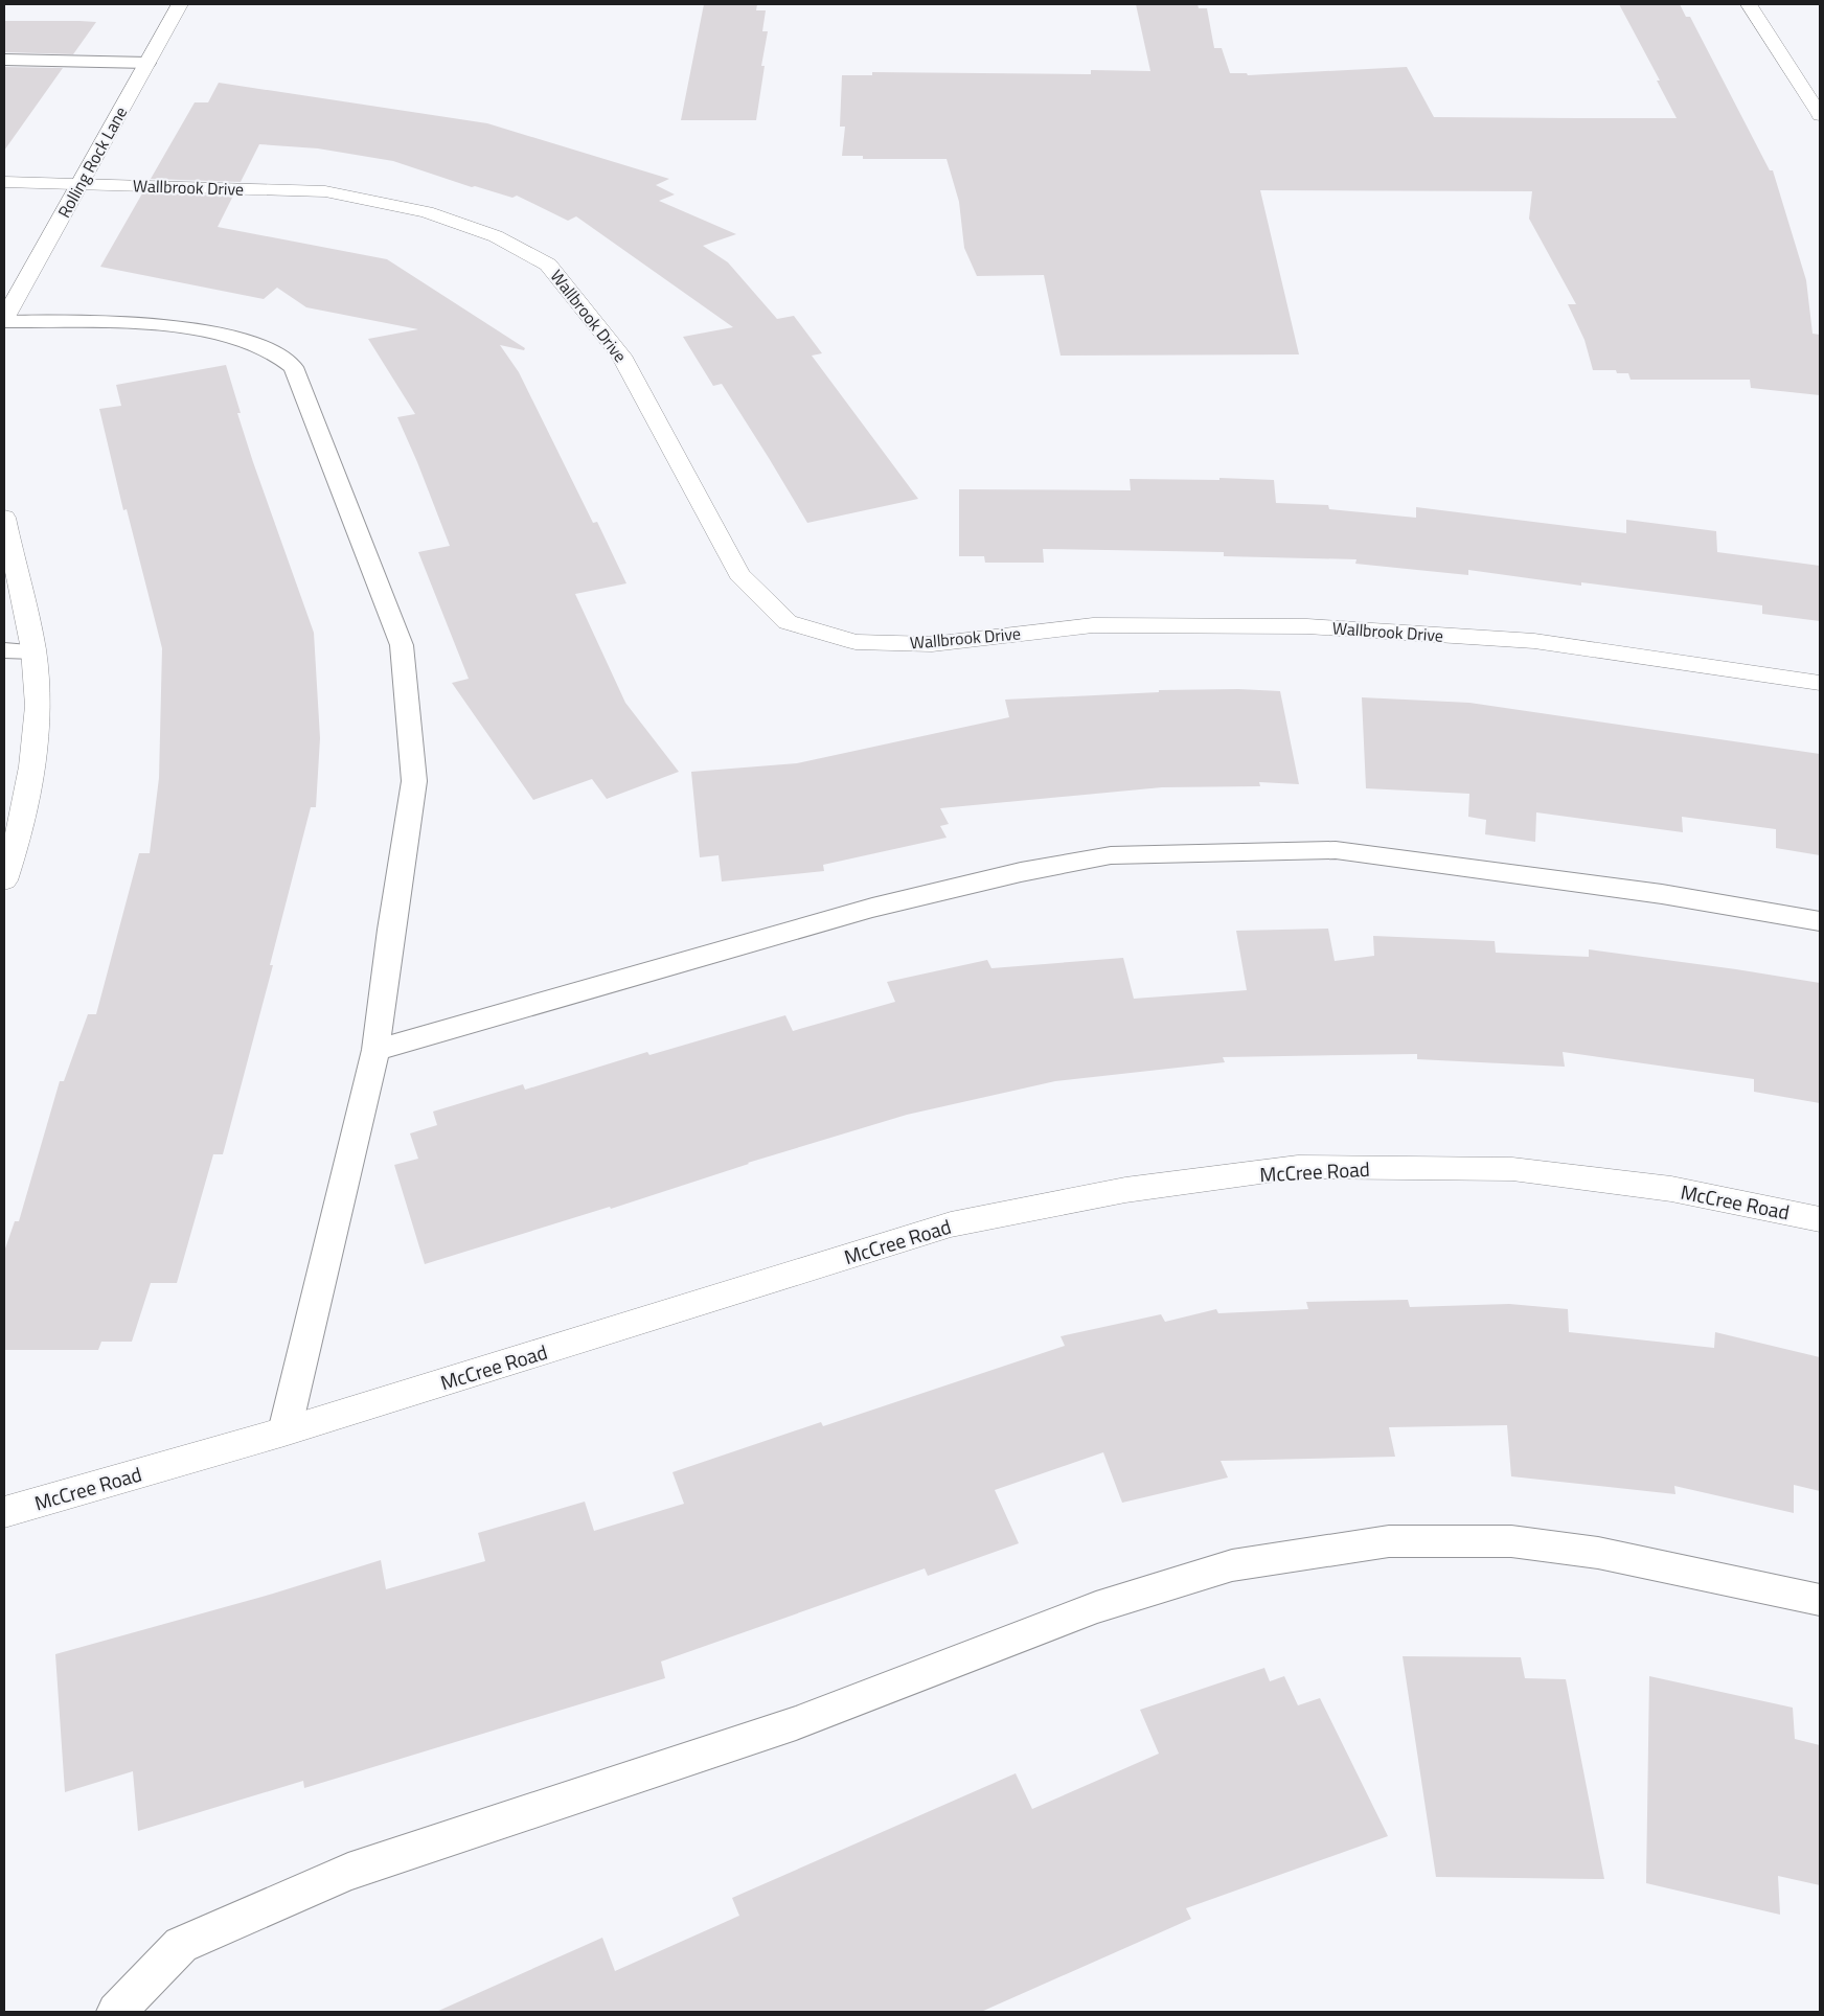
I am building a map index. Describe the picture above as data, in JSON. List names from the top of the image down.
{
  "streets": {
    "street": ["Rolling Rock Lane", "Wallbrook Drive", "McCree Road"]
  },
  "crossings": [
    ["Rolling Rock Lane", "Wallbrook Drive"]
  ]
}
